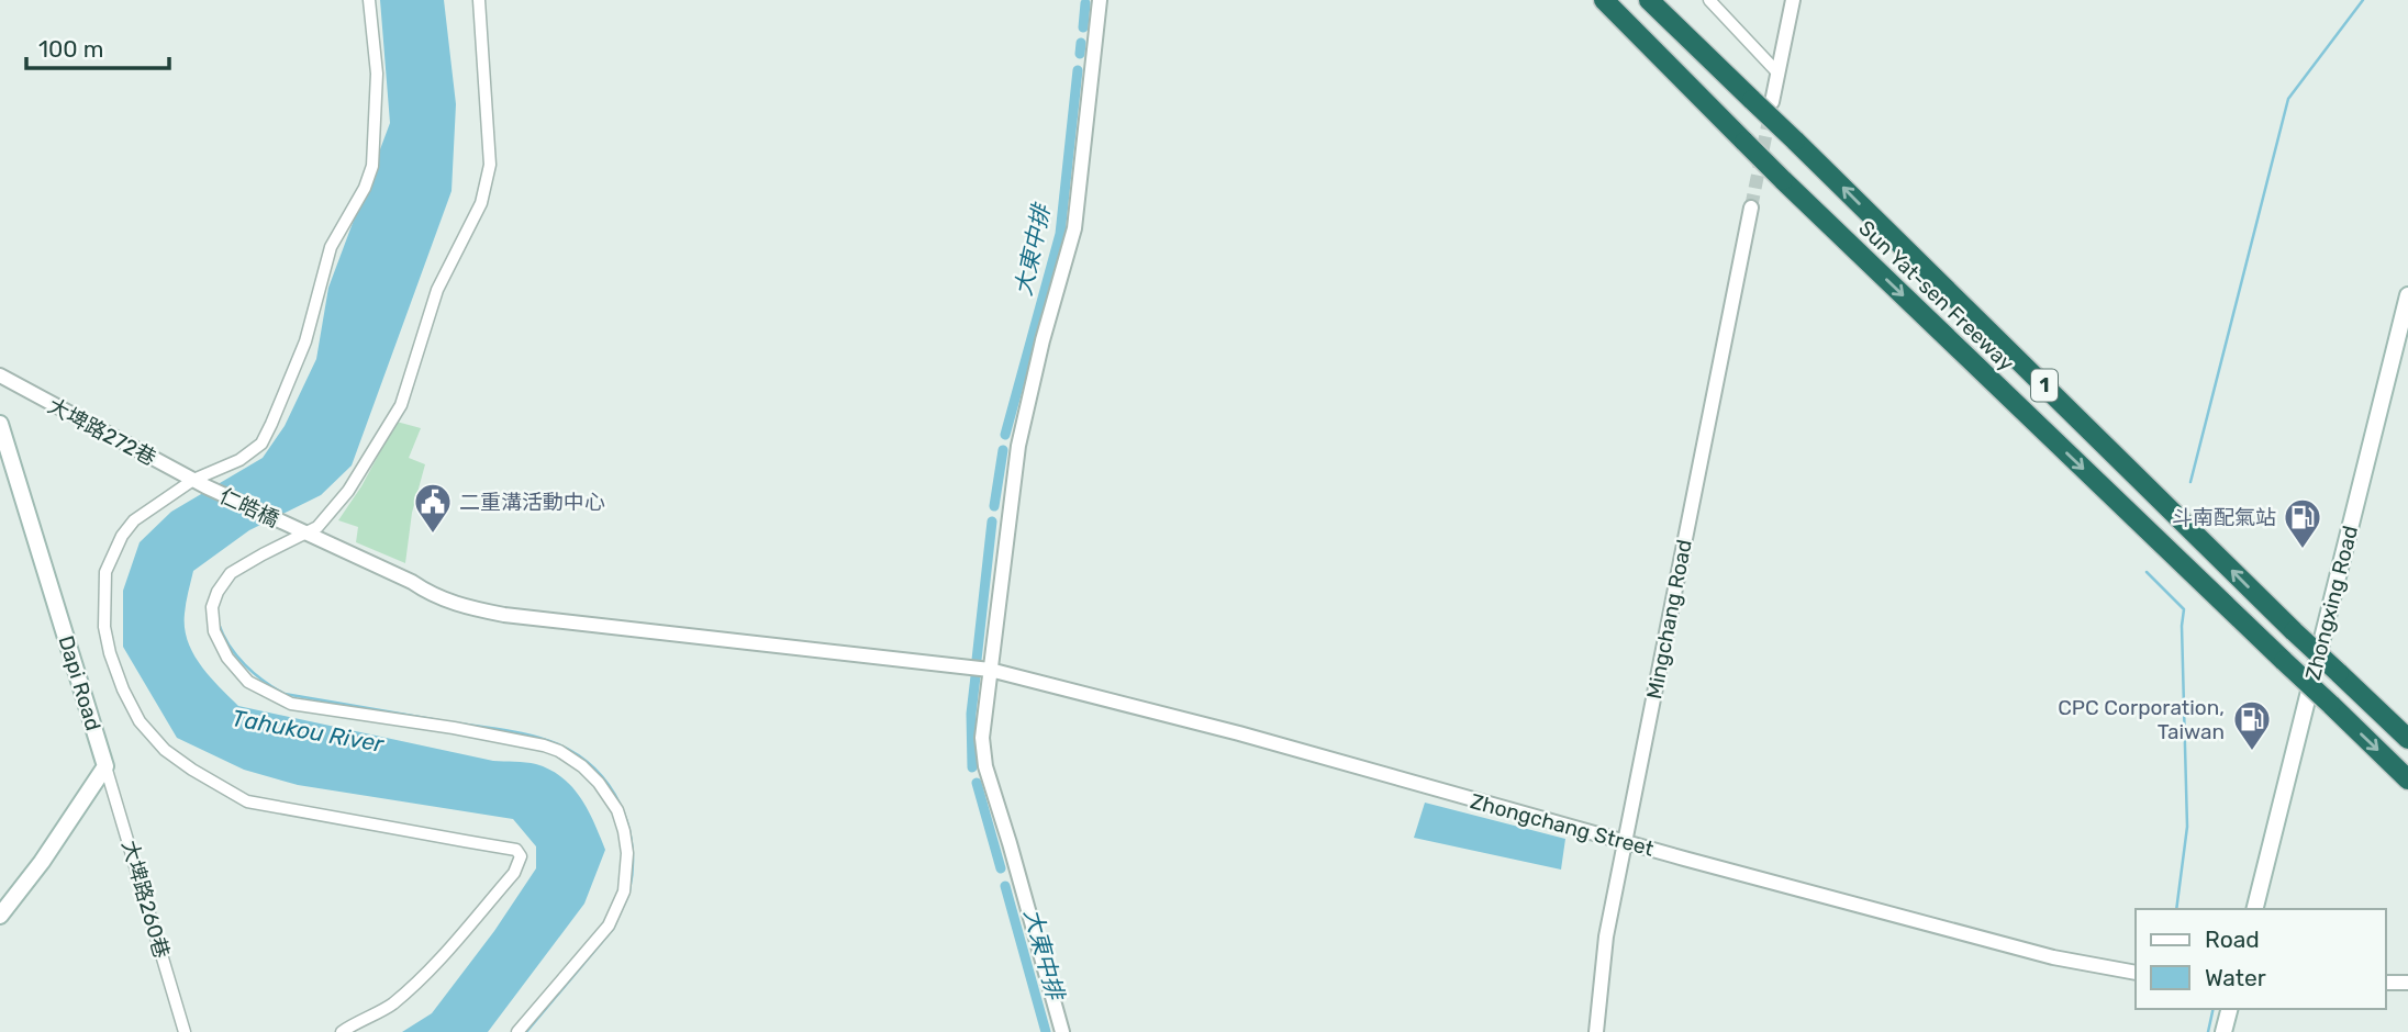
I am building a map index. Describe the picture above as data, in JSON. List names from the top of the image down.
{
  "streets": {
    "highway": ["Sun Yat-sen Freeway", "1"],
    "main road": ["Zhongxing Road", "Dapi Road"],
    "street": [
      "大埤路272巷",
      "仁皓橋",
      "Mingchang Road",
      "Zhongchang Street",
      "大埤路260巷"
    ]
  },
  "crossings": [
    ["大埤路272巷", "仁皓橋"],
    ["仁皓橋", "Zhongchang Street"],
    ["Mingchang Road", "Zhongchang Street"],
    ["Dapi Road", "大埤路260巷"]
  ],
  "water": ["大東中排", "Tahukou River"],
  "places": {
    "public building": ["二重溝活動中心"],
    "fuel station": ["斗南配氣站", "CPC Corporation, Taiwan"]
  },
  "legend": ["Road", "Water"],
  "scale_bar": "100 m"
}
